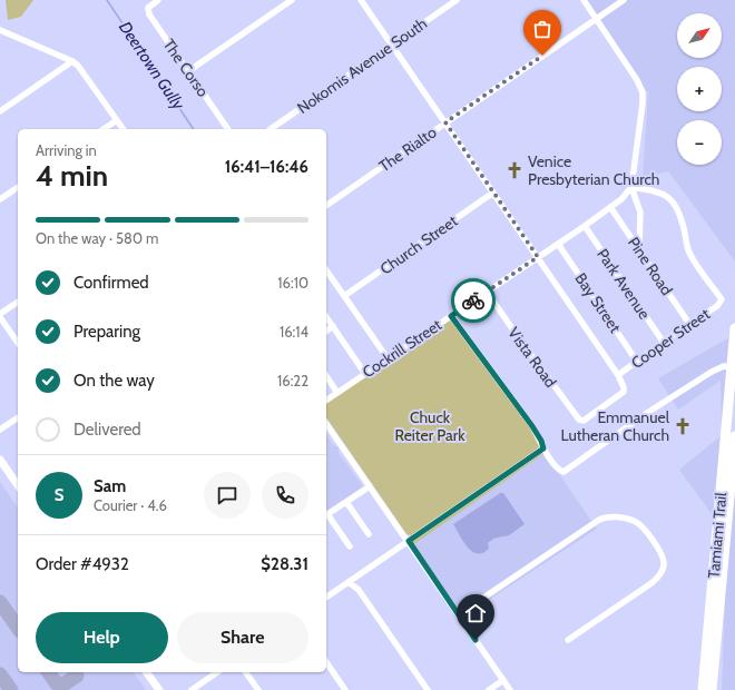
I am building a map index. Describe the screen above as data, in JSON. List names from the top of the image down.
{
  "streets": {
    "main road": ["Tamiami Trail"],
    "street": [
      "Nokomis Avenue South",
      "The Corso",
      "The Rialto",
      "Church Street",
      "Pine Road",
      "Park Avenue",
      "Bay Street",
      "Cooper Street",
      "Cockrill Street",
      "Vista Road"
    ]
  },
  "crossings": [
    ["Pine Road", "Cooper Street"],
    ["Pine Road", "Cockrill Street"],
    ["Park Avenue", "Cooper Street"],
    ["Park Avenue", "Cockrill Street"],
    ["Bay Street", "Cooper Street"],
    ["Bay Street", "Cockrill Street"],
    ["Cooper Street", "Cockrill Street"],
    ["Cooper Street", "Vista Road"],
    ["Cockrill Street", "Vista Road"]
  ],
  "water": ["Deertown Gully"],
  "parks": ["Chuck Reiter Park"],
  "places": {
    "church": ["Venice Presbyterian Church", "Emmanuel Lutheran Church"]
  },
  "north": "top right",
  "page": {
    "map_buttons": ["+", "−"],
    "heading": ["4 min", "Arriving in", "16:41–16:46"],
    "panel": [
      "Sam",
      "Courier · 4.6",
      "Order #4932",
      "$28.31"
    ],
    "bar": "On the way · 580 m",
    "list": [
      ["Confirmed", "16:10"],
      ["Preparing", "16:14"],
      ["On the way", "16:22"],
      "Delivered"
    ],
    "round": "S",
    "buttons": ["Help", "Share"]
  }
}
